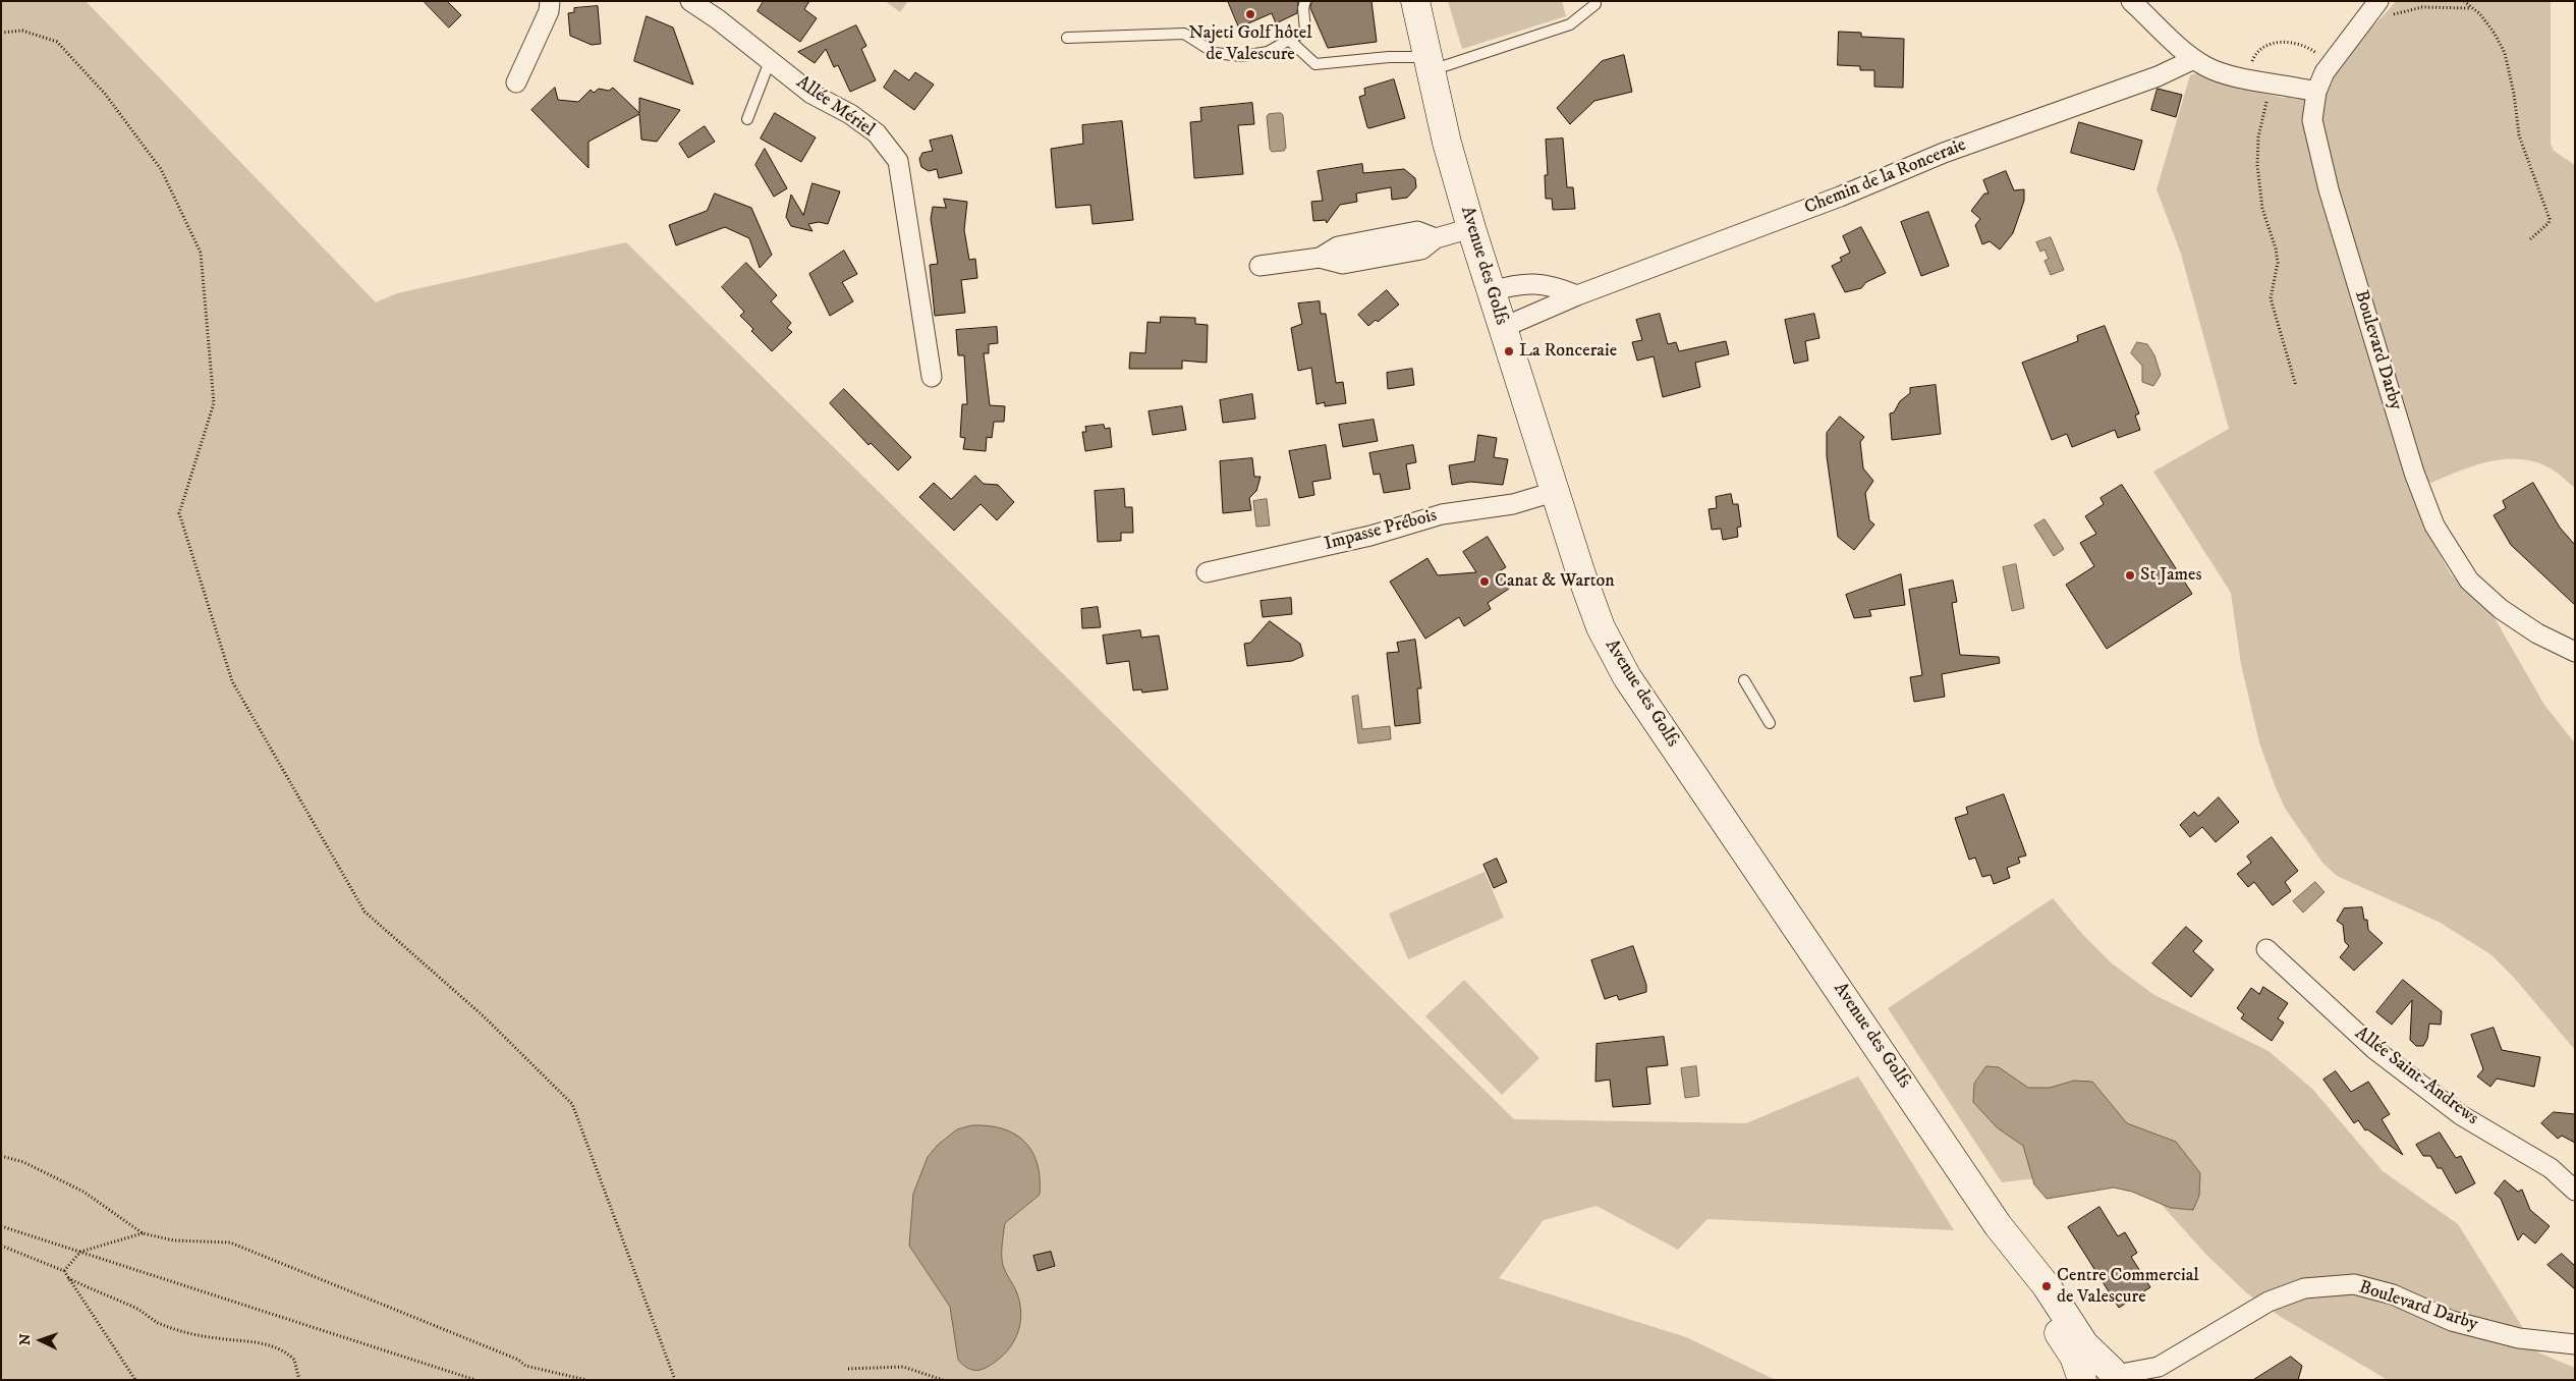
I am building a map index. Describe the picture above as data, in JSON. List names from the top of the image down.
{
  "streets": {
    "main road": ["Avenue des Golfs"],
    "street": [
      "Allée Mériel",
      "Chemin de la Ronceraie",
      "Boulevard Darby",
      "Impasse Prébois",
      "Allée Saint-Andrews"
    ]
  },
  "crossings": [
    ["Chemin de la Ronceraie", "Avenue des Golfs"],
    ["Avenue des Golfs", "Boulevard Darby"],
    ["Avenue des Golfs", "Impasse Prébois"]
  ],
  "places": [
    "Najeti Golf hôtel de Valescure",
    "La Ronceraie",
    "St James",
    "Canat & Warton",
    "Centre Commercial de Valescure"
  ],
  "north": "left"
}
